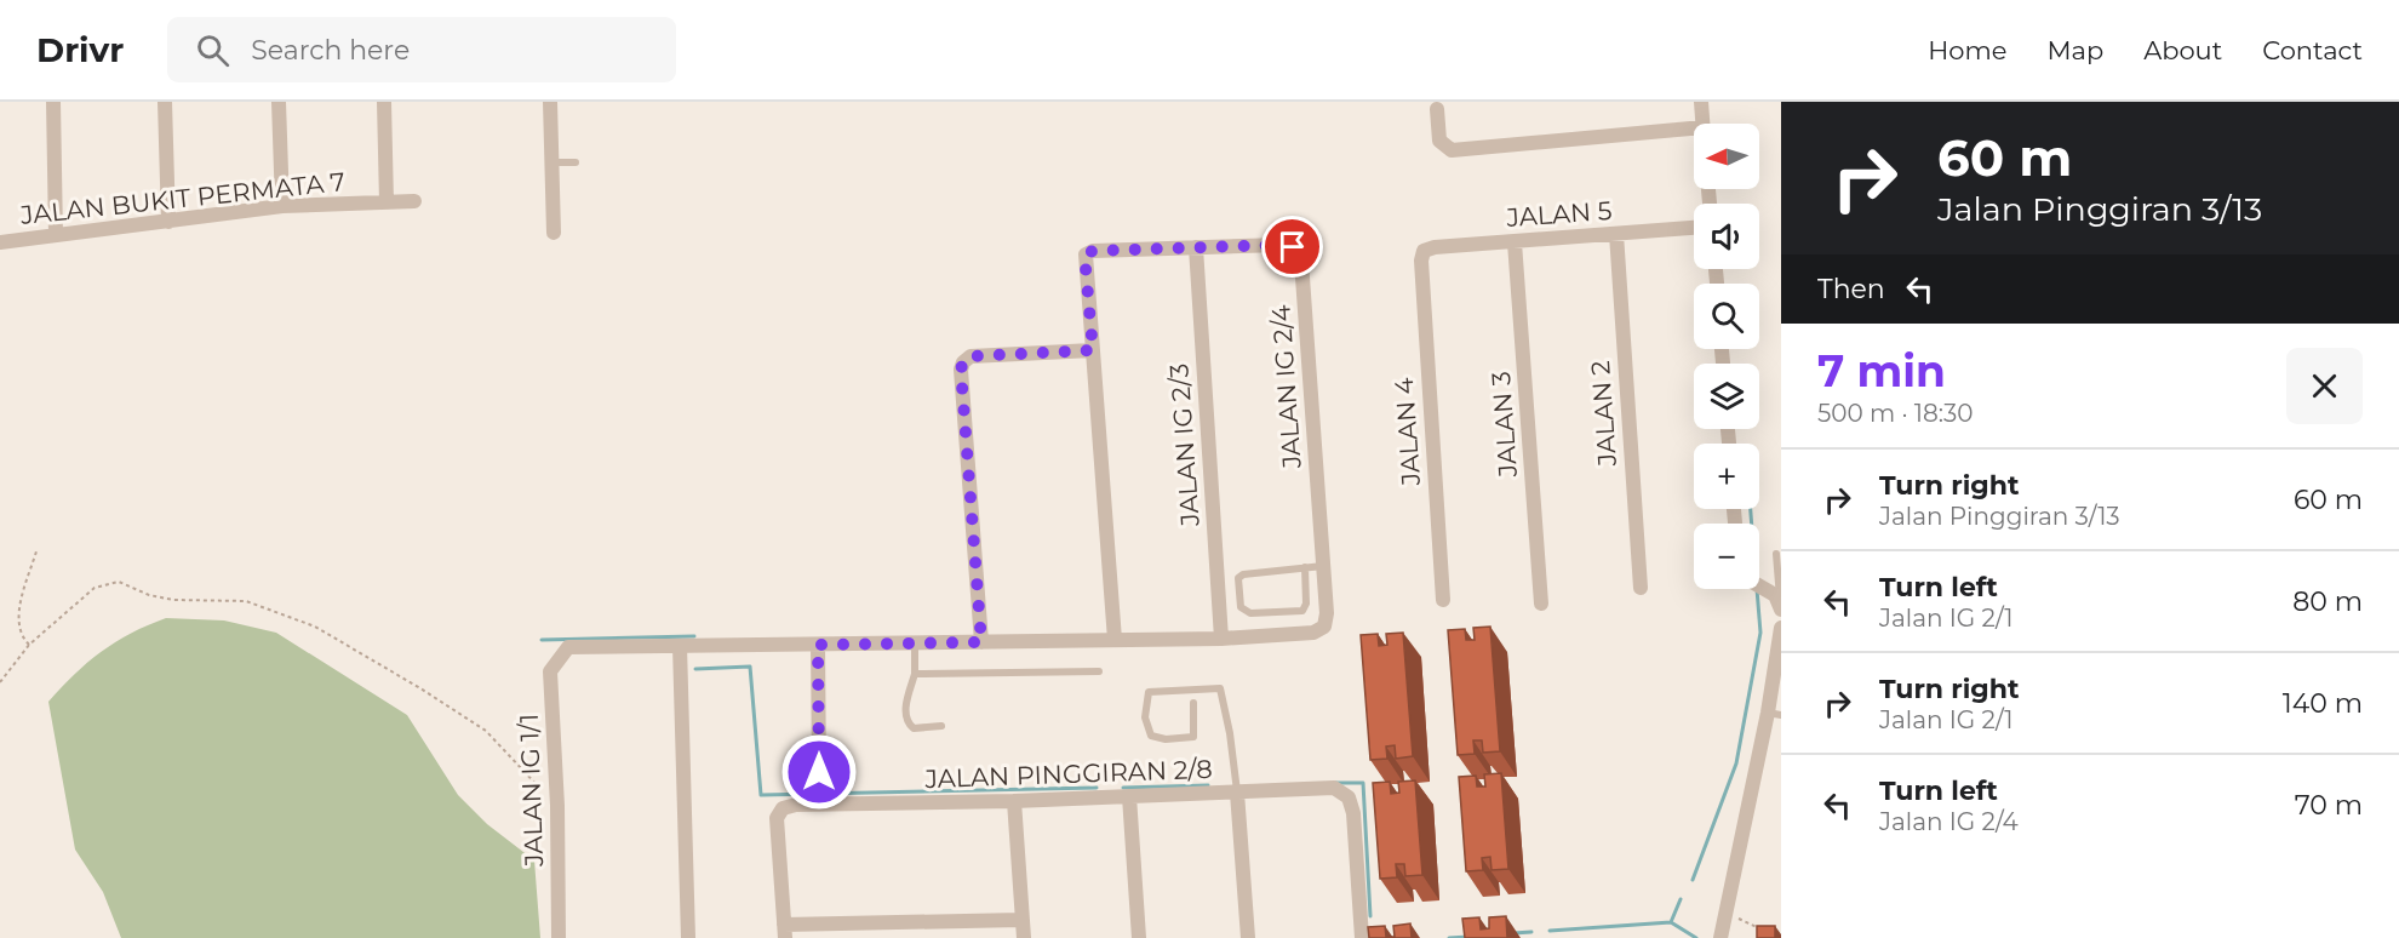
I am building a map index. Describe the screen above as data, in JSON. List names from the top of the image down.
{
  "streets": {
    "street": [
      "JALAN BUKIT PERMATA 7",
      "JALAN 5",
      "JALAN IG 2/4",
      "JALAN 2",
      "JALAN 3",
      "JALAN 4",
      "JALAN IG 2/3",
      "JALAN PINGGIRAN 2/8",
      "JALAN IG 1/1"
    ]
  },
  "crossings": [
    ["JALAN 5", "JALAN 2"],
    ["JALAN 5", "JALAN 3"],
    ["JALAN 5", "JALAN 4"],
    ["JALAN IG 2/4", "JALAN IG 2/3"]
  ],
  "north": "left",
  "page": {
    "header": "Drivr",
    "search": "Search here",
    "nav": [
      "Home",
      "Map",
      "About",
      "Contact"
    ],
    "turn": ["60 m", "Jalan Pinggiran 3/13"],
    "map_buttons": ["+", "−"],
    "then": "Then",
    "heading": ["7 min", "500 m · 18:30"],
    "list": [
      {
        "name": "Turn right",
        "note": "Jalan Pinggiran 3/13",
        "value": "60 m"
      },
      {
        "name": "Turn left",
        "note": "Jalan IG 2/1",
        "value": "80 m"
      },
      {
        "name": "Turn right",
        "note": "Jalan IG 2/1",
        "value": "140 m"
      },
      {
        "name": "Turn left",
        "note": "Jalan IG 2/4",
        "value": "70 m"
      }
    ]
  }
}
